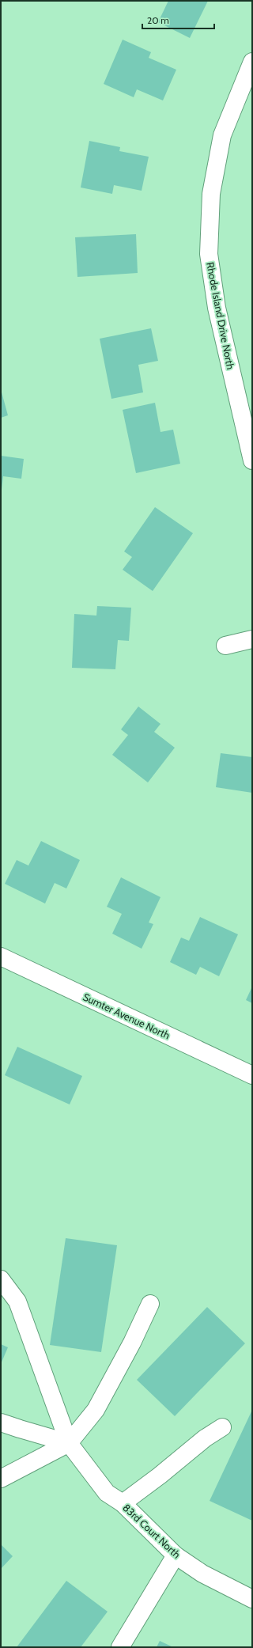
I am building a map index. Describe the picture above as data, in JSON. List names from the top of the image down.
{
  "streets": {
    "street": ["Rhode Island Drive North", "Sumter Avenue North", "83rd Court North"]
  },
  "scale_bar": "20 m"
}
